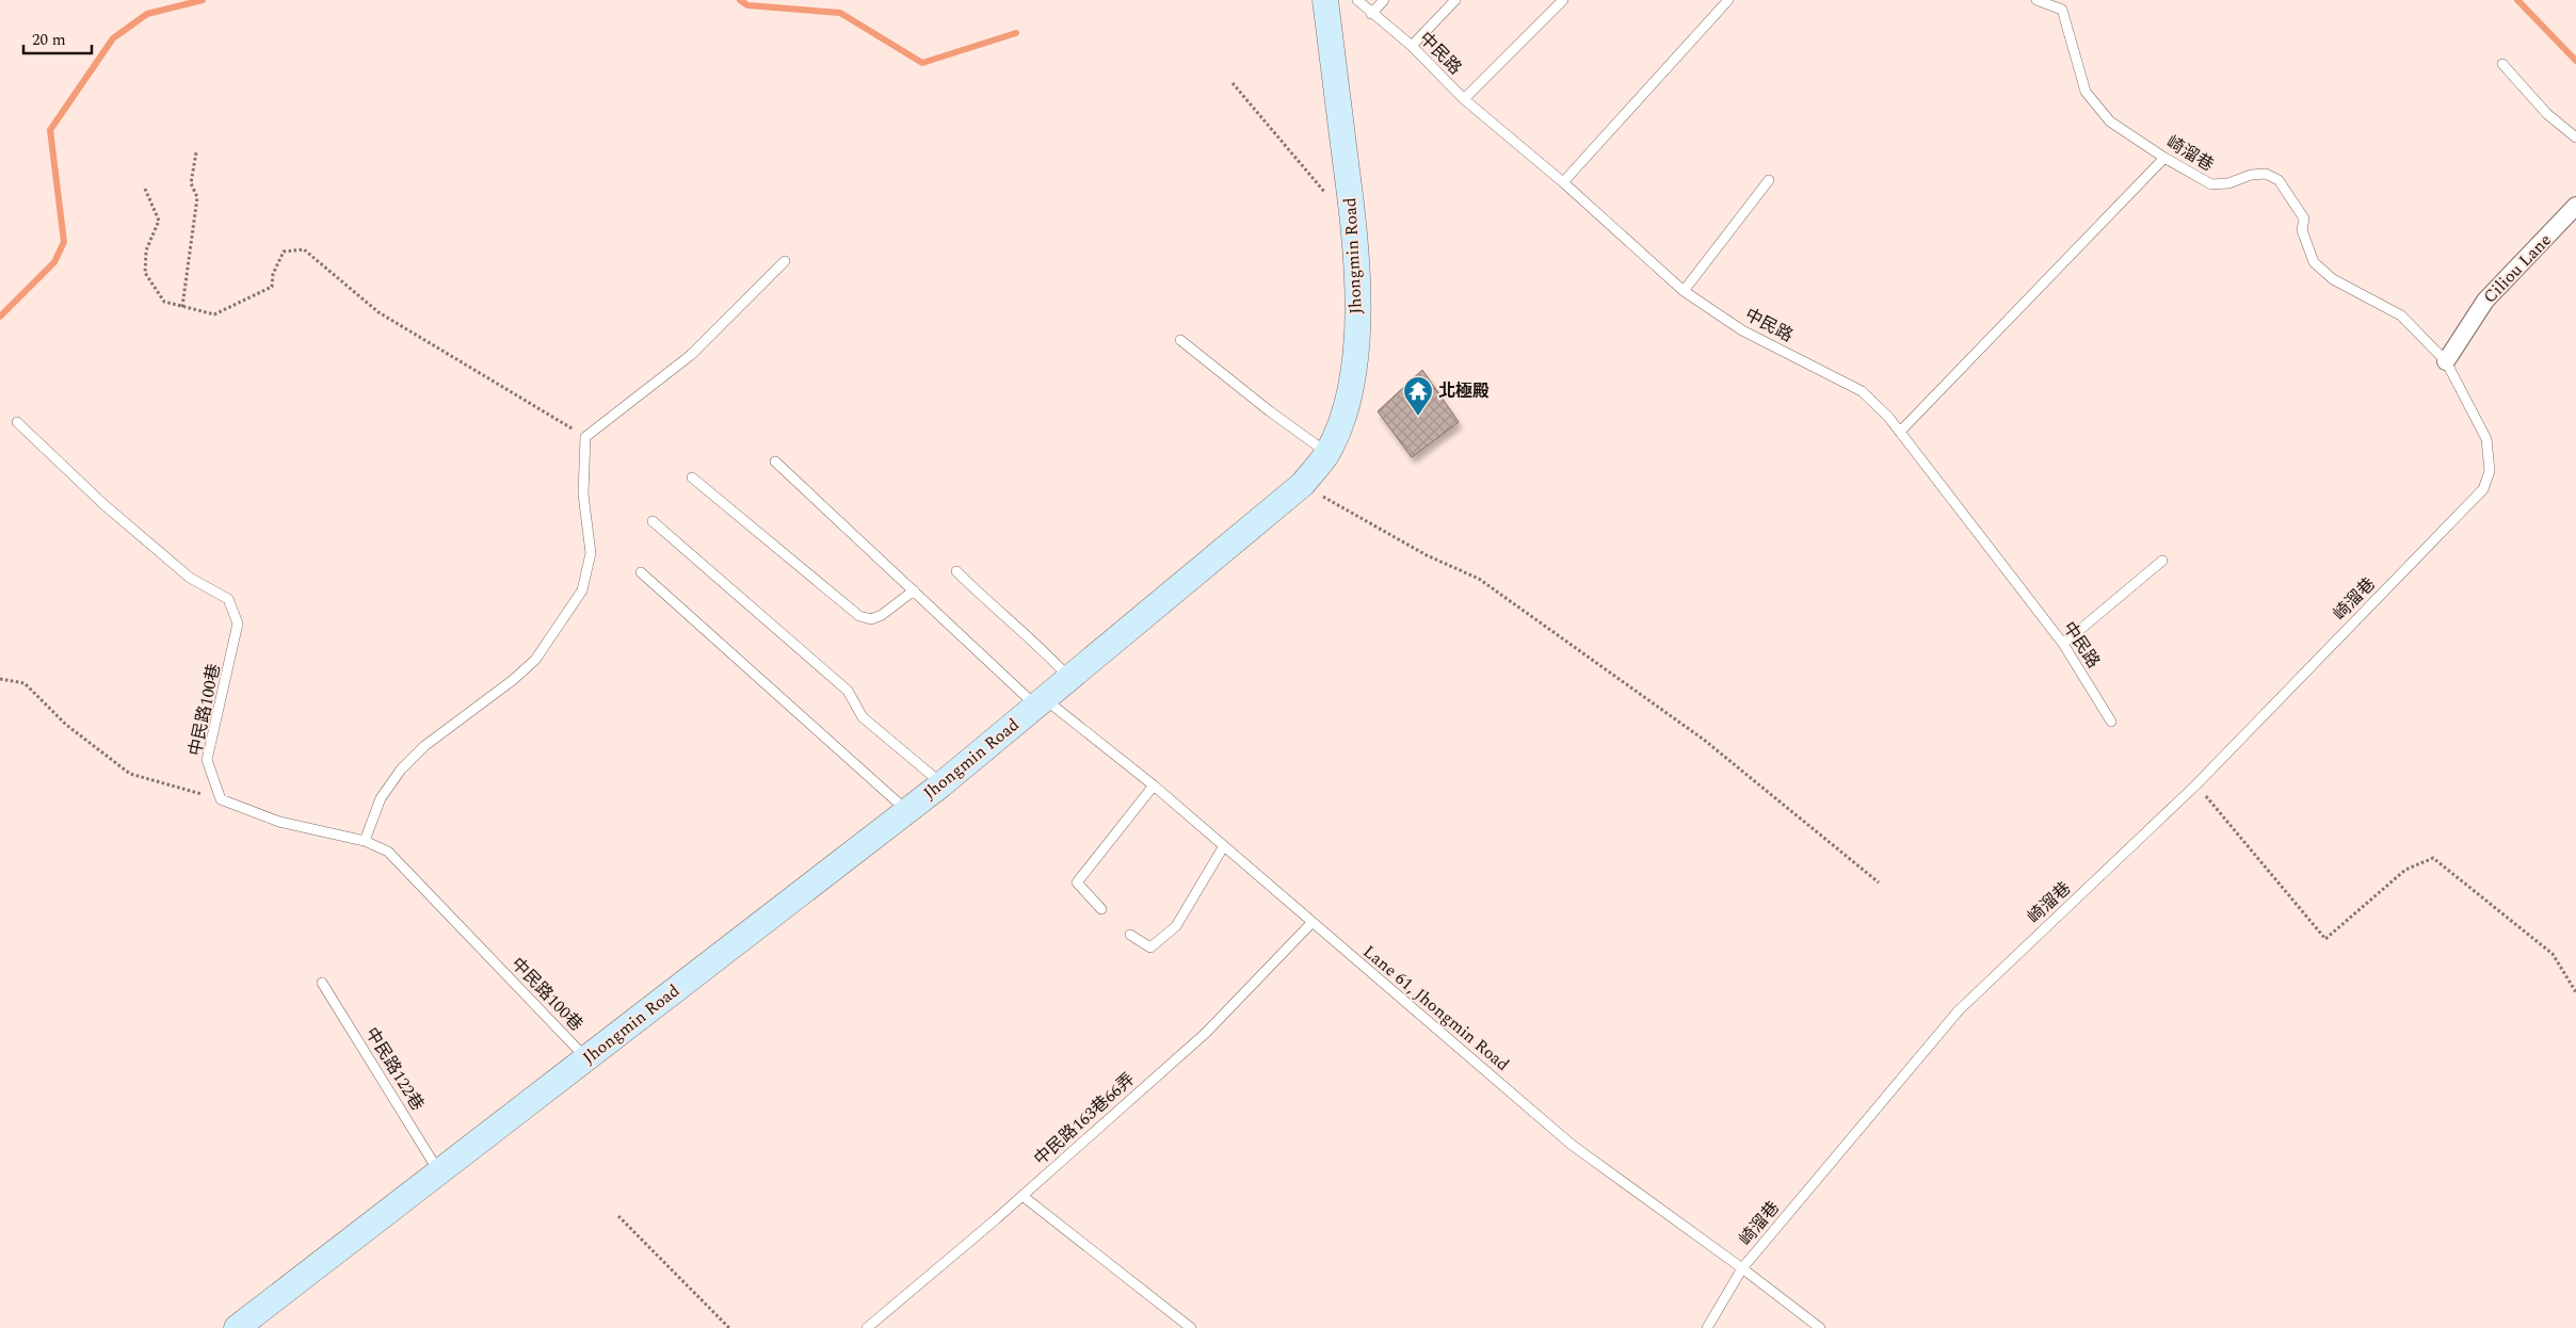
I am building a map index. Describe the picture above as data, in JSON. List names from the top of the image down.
{
  "streets": {
    "street": ["Jhongmin Road", "Ciliou Lane"],
    "lane": [
      "中民路",
      "崎溜巷",
      "中民路100巷",
      "Lane 61, Jhongmin Road",
      "中民路122巷",
      "中民路163巷66弄"
    ]
  },
  "crossings": [
    ["崎溜巷", "Ciliou Lane"],
    ["崎溜巷", "Lane 61, Jhongmin Road"],
    ["Jhongmin Road", "中民路100巷"],
    ["Jhongmin Road", "Lane 61, Jhongmin Road"],
    ["Jhongmin Road", "中民路122巷"],
    ["Lane 61, Jhongmin Road", "中民路163巷66弄"]
  ],
  "places": {
    "temple": ["北極殿"]
  },
  "scale_bar": "20 m"
}
